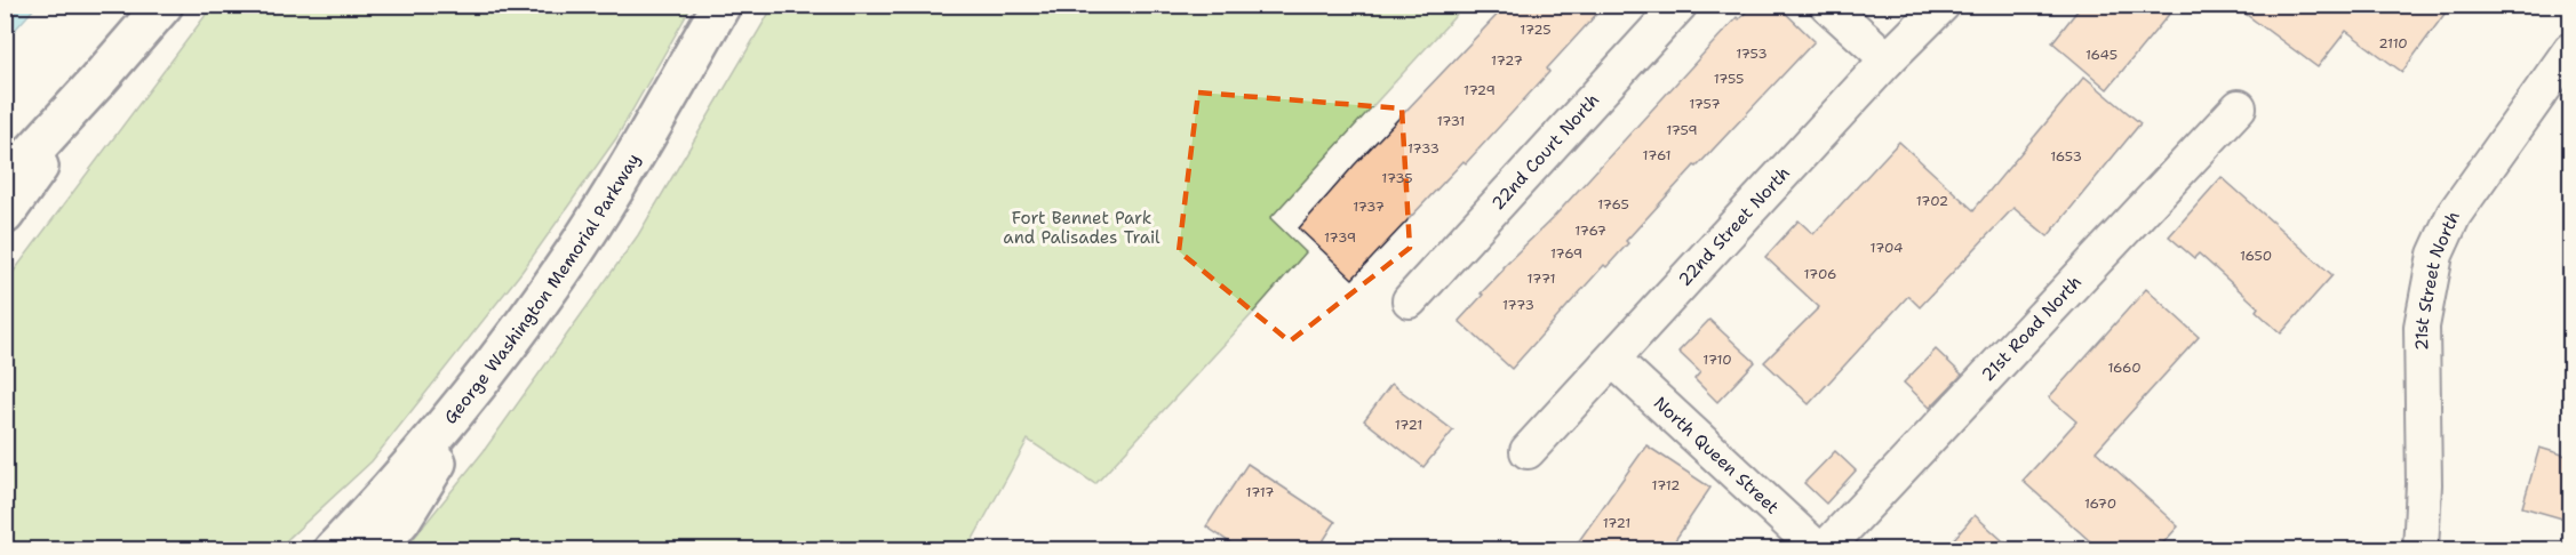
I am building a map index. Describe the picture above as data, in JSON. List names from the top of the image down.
{
  "streets": {
    "highway": ["George Washington Memorial Parkway"],
    "street": [
      "22nd Court North",
      "22nd Street North",
      "21st Street North",
      "21st Road North",
      "North Queen Street"
    ]
  },
  "crossings": [
    ["22nd Street North", "North Queen Street"]
  ],
  "parks": ["Fort Bennet Park and Palisades Trail"],
  "house_numbers": [
    "1725",
    "2110",
    "1753",
    "1645",
    "1727",
    "1755",
    "1729",
    "1757",
    "1731",
    "1759",
    "1733",
    "1761",
    "1653",
    "1735",
    "1702",
    "1765",
    "1737",
    "1767",
    "1739",
    "1704",
    "1769",
    "1650",
    "1706",
    "1771",
    "1773",
    "1710",
    "1660",
    "1721",
    "1712",
    "1717",
    "1670",
    "1721"
  ]
}
